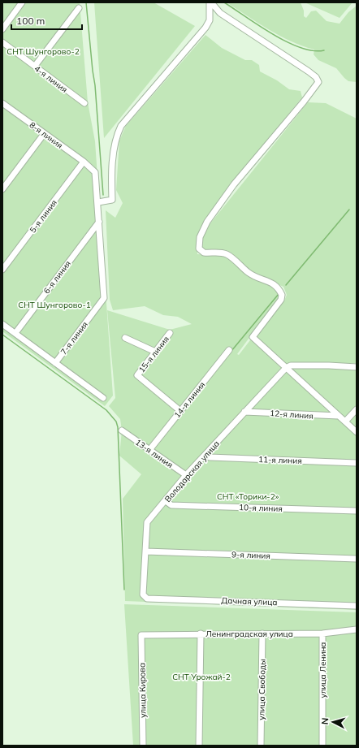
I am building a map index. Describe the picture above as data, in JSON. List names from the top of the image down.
{
  "streets": {
    "street": [
      "4-я линия",
      "8-я линия",
      "5-я линия",
      "6-я линия",
      "7-я линия",
      "15-я линия",
      "14-я линия",
      "12-я линия",
      "13-я линия",
      "11-я линия",
      "Володарская улица",
      "10-я линия",
      "9-я линия",
      "Дачная улица",
      "Ленинградская улица",
      "улица Ленина",
      "улица Свободы",
      "улица Кирова"
    ]
  },
  "crossings": [
    ["8-я линия", "5-я линия"],
    ["6-я линия", "7-я линия"],
    ["15-я линия", "14-я линия"],
    ["14-я линия", "13-я линия"],
    ["12-я линия", "Володарская улица"],
    ["13-я линия", "Володарская улица"],
    ["11-я линия", "Володарская улица"],
    ["Володарская улица", "10-я линия"],
    ["Володарская улица", "9-я линия"],
    ["Володарская улица", "Дачная улица"],
    ["Ленинградская улица", "улица Ленина"],
    ["Ленинградская улица", "улица Свободы"],
    ["Ленинградская улица", "улица Кирова"]
  ],
  "parks": [
    "СНТ Шунгорово-2",
    "СНТ Шунгорово-1",
    "СНТ «Торики-2»",
    "СНТ Урожай-2"
  ],
  "scale_bar": "100 m",
  "north": "left"
}
